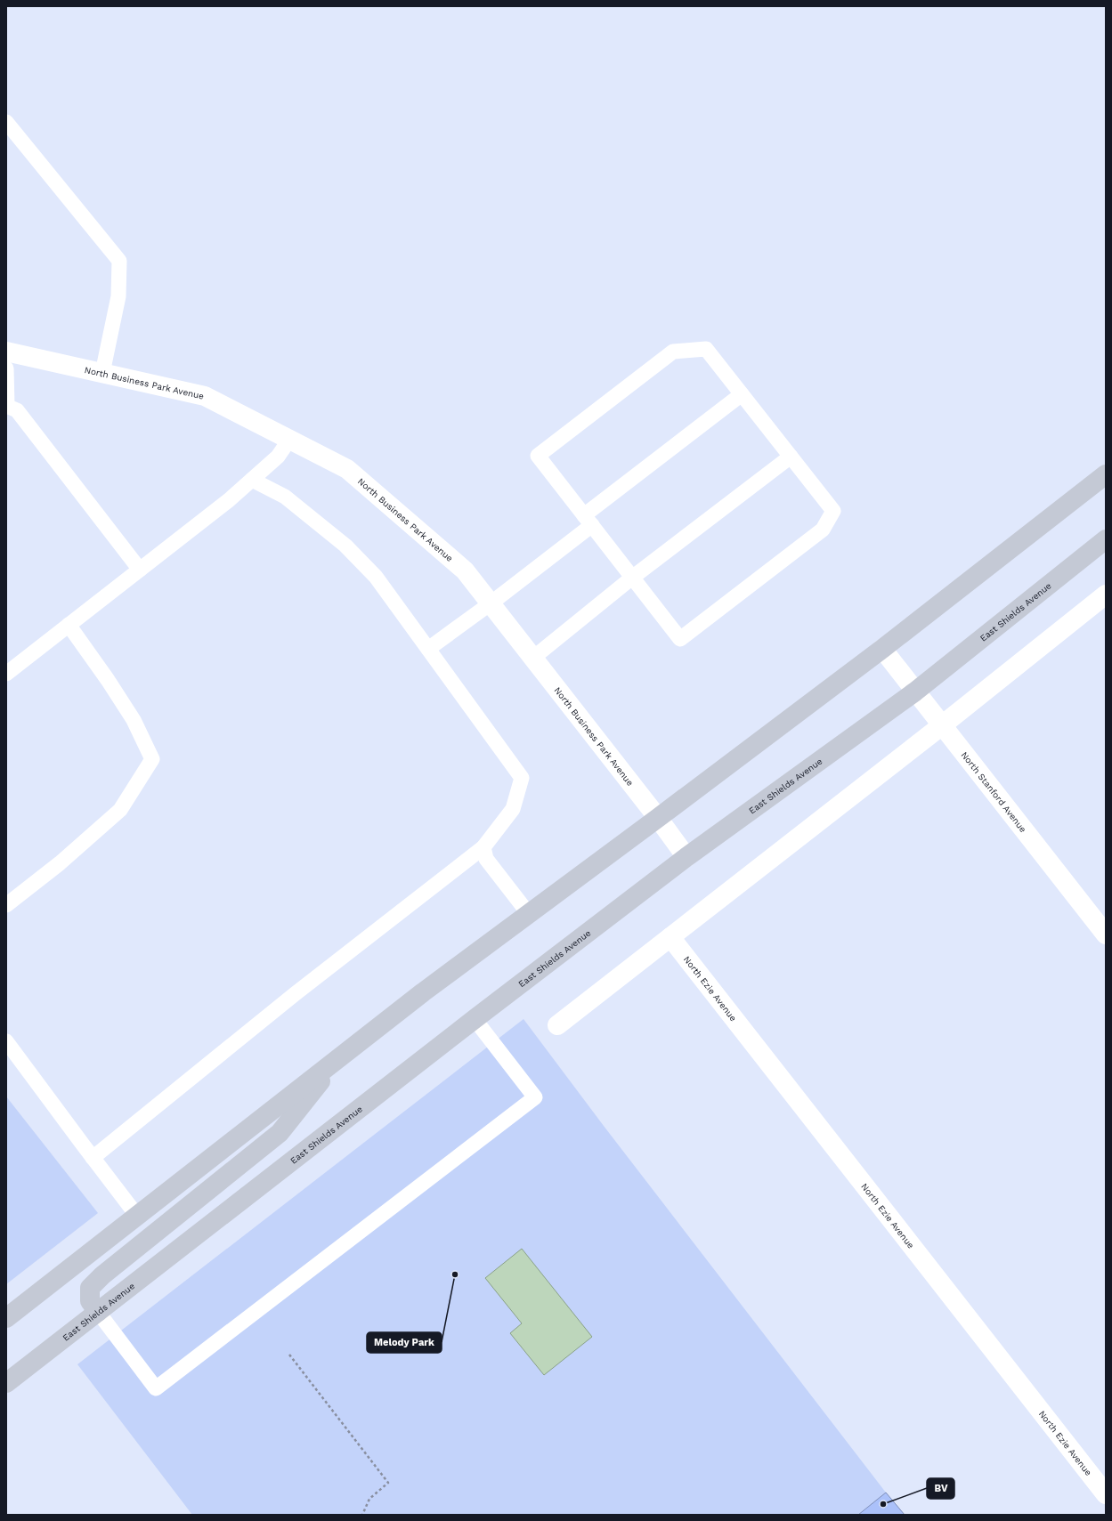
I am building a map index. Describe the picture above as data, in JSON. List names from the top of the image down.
{
  "streets": {
    "main road": ["East Shields Avenue"],
    "street": ["North Business Park Avenue", "North Stanford Avenue", "North Ezie Avenue"]
  },
  "crossings": [
    ["North Business Park Avenue", "East Shields Avenue"],
    ["East Shields Avenue", "North Stanford Avenue"]
  ],
  "places": ["Melody Park", "BV"]
}
